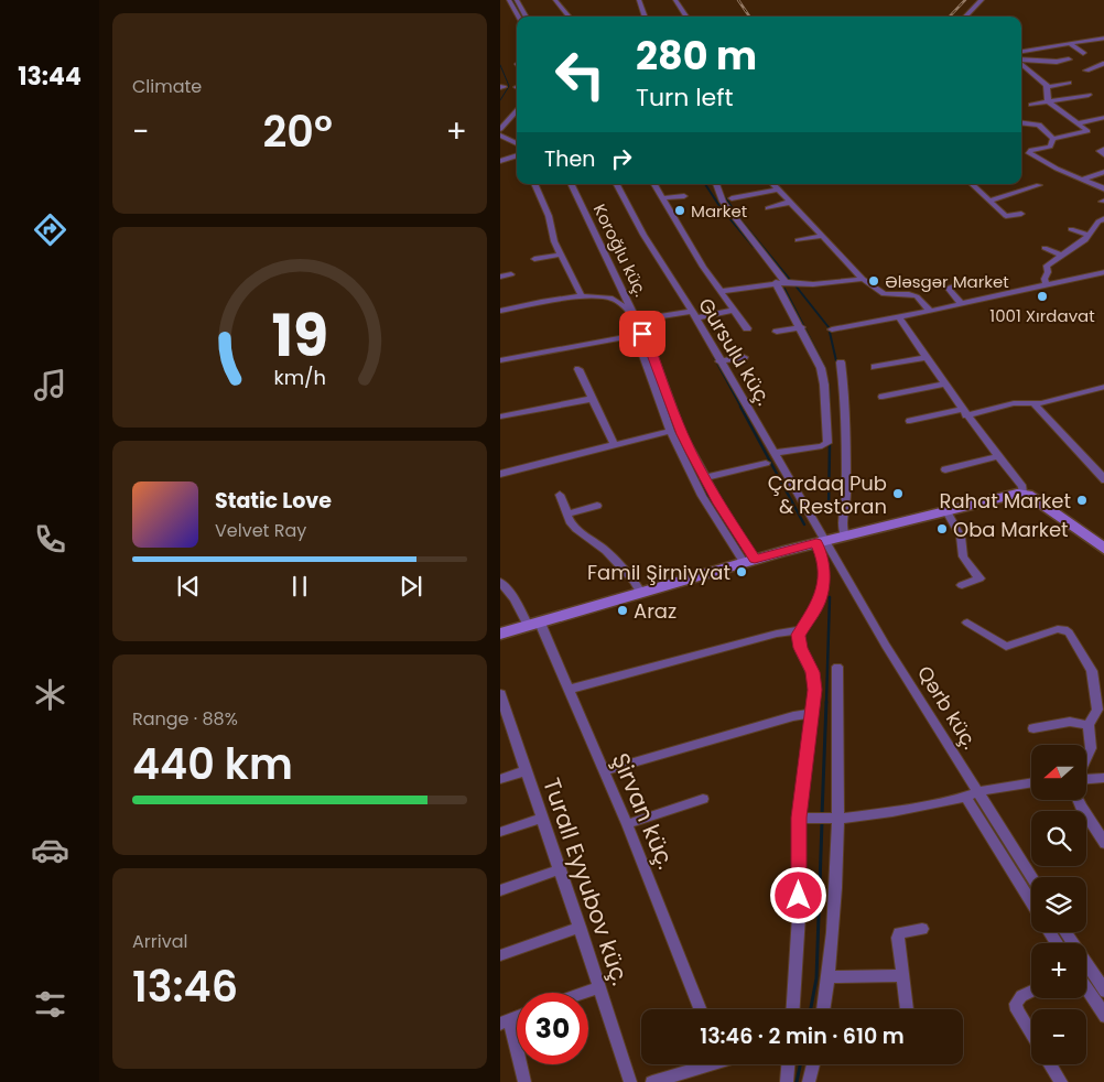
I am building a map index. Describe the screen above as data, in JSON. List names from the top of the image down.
{
  "streets": {
    "street": [
      "Koroğlu küç.",
      "Gursulu küç.",
      "Qərb küç.",
      "Şirvan küç.",
      "Turall Eyyubov küç."
    ]
  },
  "crossings": [
    ["Gursulu küç.", "Qərb küç."]
  ],
  "places": [
    "Market",
    "Ələsgər Market",
    "1001 Xırdavat",
    "Çardaq Pub & Restoran",
    "Rahat Market",
    "Oba Market",
    "Famil Şirniyyat",
    "Araz"
  ],
  "north": "left",
  "page": {
    "tabs": "13:44",
    "tile": [
      "Climate",
      ["Range · 88%", "440 km"],
      ["Arrival", "13:46"]
    ],
    "turn": ["280 m", "Turn left"],
    "heat": ["−", "20°", "+"],
    "then": "Then",
    "song": ["Static Love", "Velvet Ray"],
    "map_buttons": ["+", "−"],
    "limit": "30",
    "trip": "13:46 · 2 min · 610 m",
    "gauge": ["19", "km/h"]
  }
}
